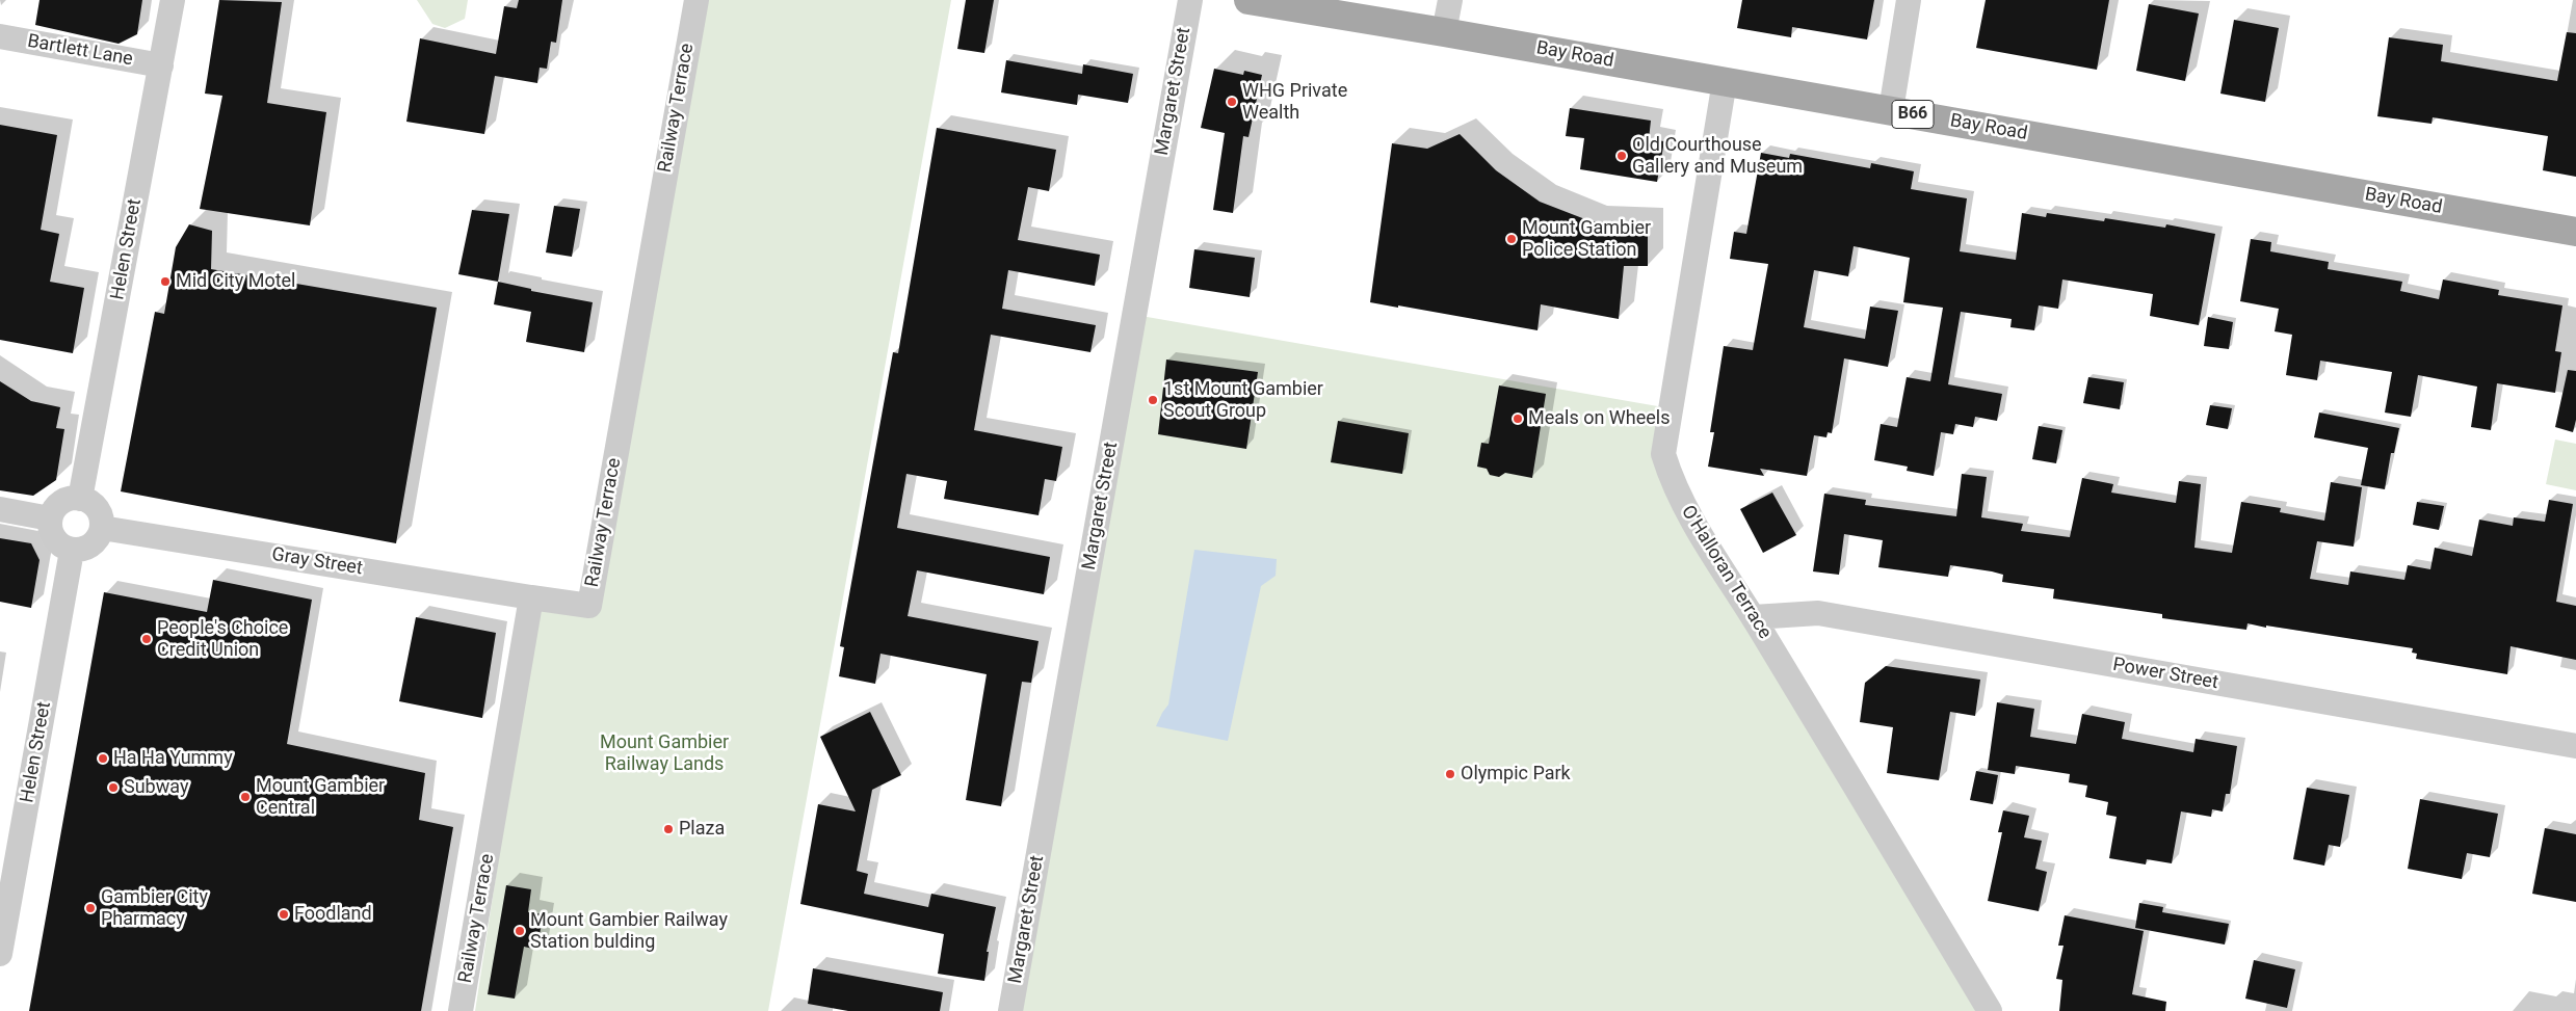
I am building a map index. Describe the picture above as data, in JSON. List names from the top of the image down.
{
  "streets": {
    "main road": ["Bay Road", "B66"],
    "street": [
      "Bartlett Lane",
      "Margaret Street",
      "Railway Terrace",
      "Helen Street",
      "Gray Street",
      "O'Halloran Terrace",
      "Power Street"
    ]
  },
  "crossings": [
    ["Bartlett Lane", "Helen Street"],
    ["Bay Road", "O'Halloran Terrace"],
    ["Railway Terrace", "Gray Street"],
    ["Helen Street", "Gray Street"],
    ["O'Halloran Terrace", "Power Street"]
  ],
  "parks": ["Mount Gambier Railway Lands"],
  "places": [
    "WHG Private Wealth",
    "Old Courthouse Gallery and Museum",
    "Mount Gambier Police Station",
    "Mid City Motel",
    "1st Mount Gambier Scout Group",
    "Meals on Wheels",
    "People's Choice Credit Union",
    "Ha Ha Yummy",
    "Olympic Park",
    "Subway",
    "Mount Gambier Central",
    "Plaza",
    "Gambier City Pharmacy",
    "Foodland",
    "Mount Gambier Railway Station bulding"
  ]
}
